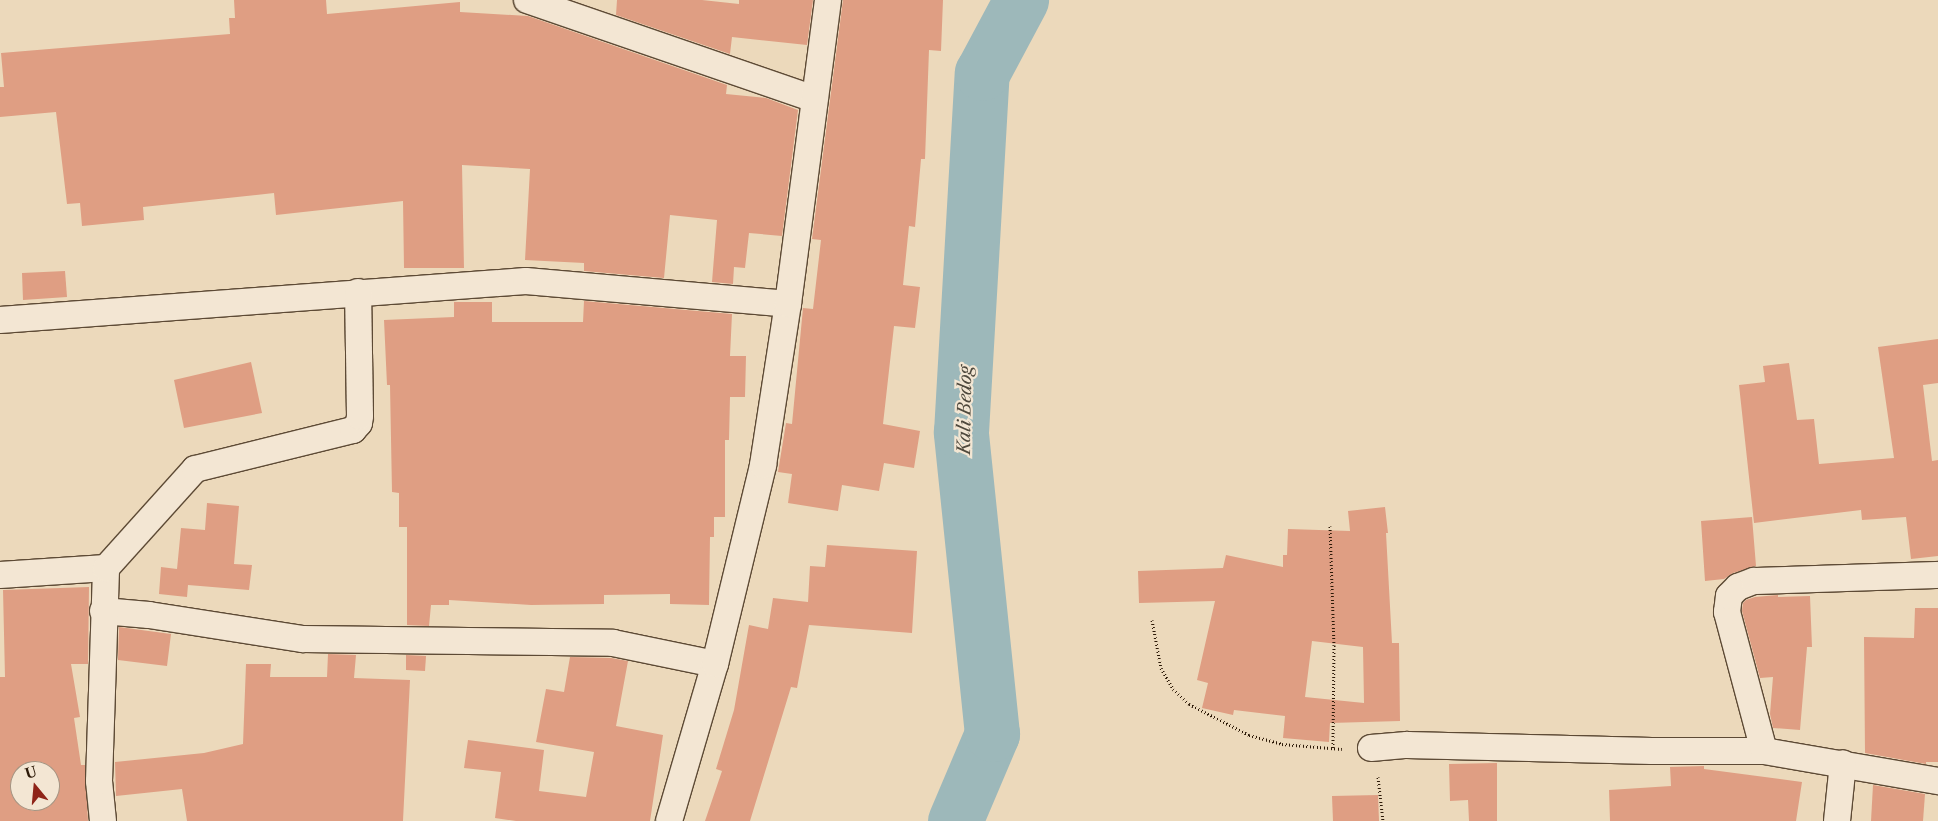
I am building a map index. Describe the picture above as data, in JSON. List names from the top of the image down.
{
  "water": ["Kali Bedog"],
  "north": "top"
}
